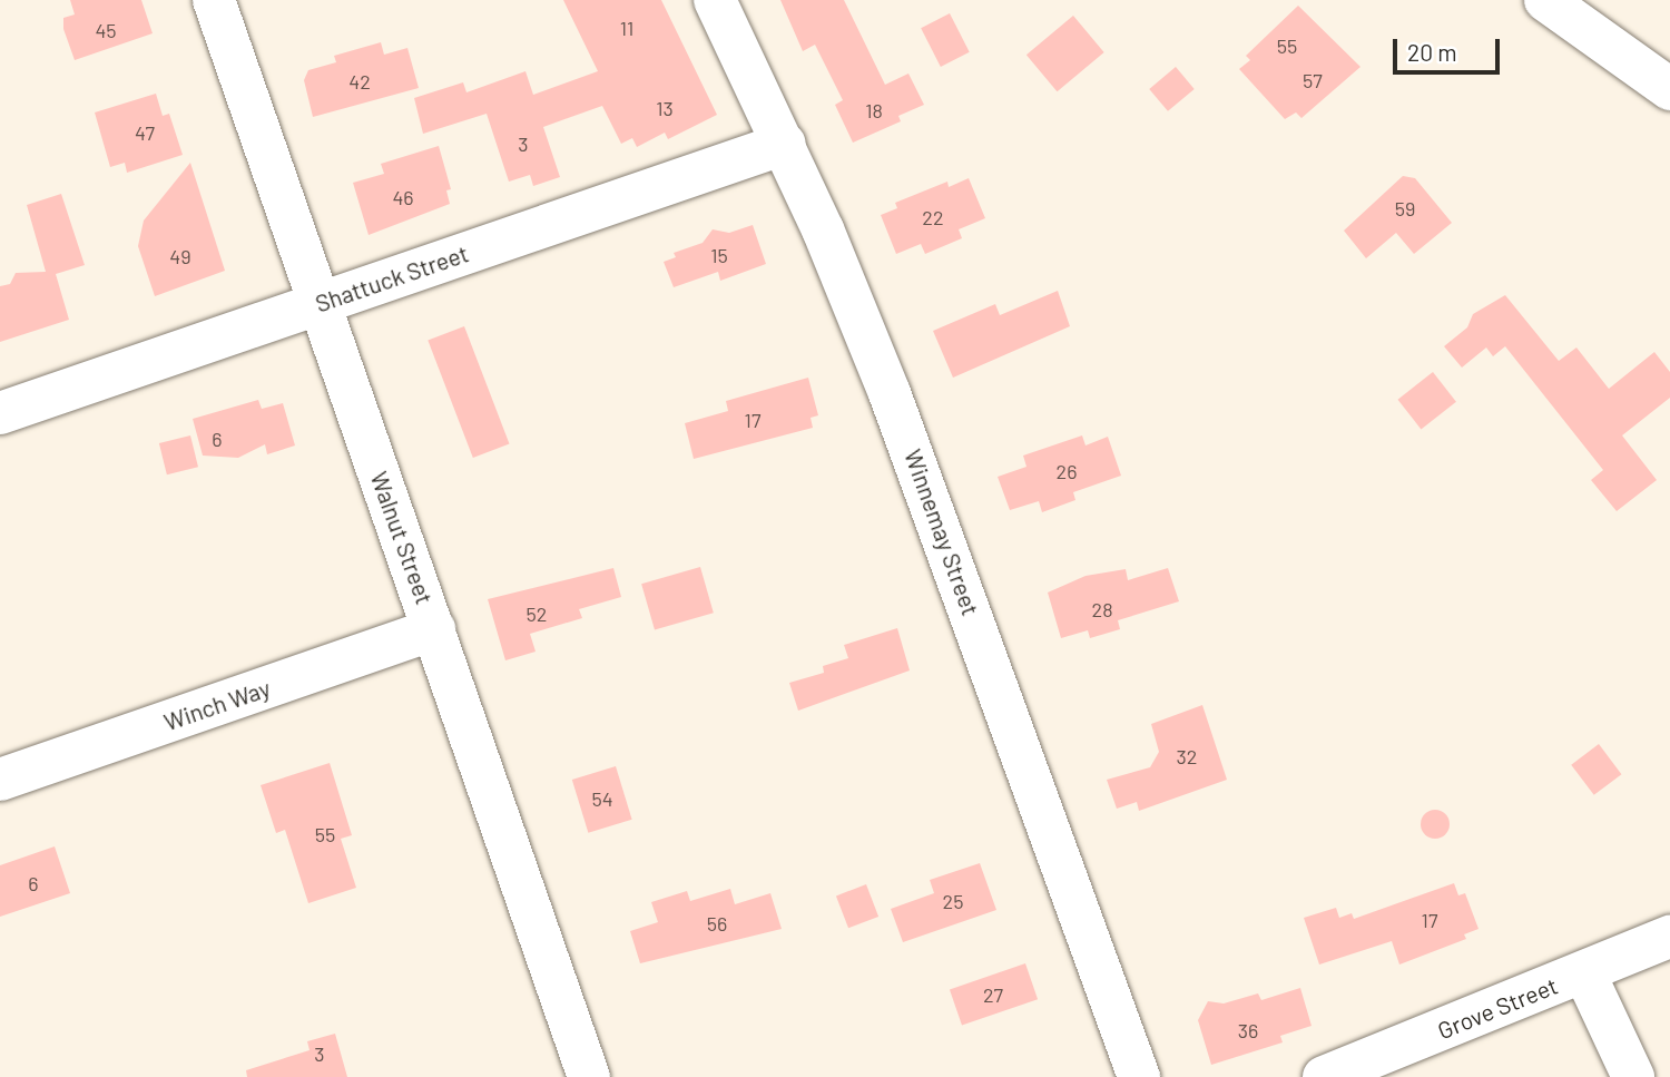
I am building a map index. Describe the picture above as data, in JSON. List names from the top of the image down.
{
  "streets": {
    "street": [
      "Shattuck Street",
      "Winnemay Street",
      "Walnut Street",
      "Winch Way",
      "Grove Street"
    ]
  },
  "crossings": [
    ["Shattuck Street", "Winnemay Street"],
    ["Shattuck Street", "Walnut Street"],
    ["Walnut Street", "Winch Way"]
  ],
  "house_numbers": [
    "11",
    "45",
    "55",
    "57",
    "42",
    "13",
    "18",
    "47",
    "3",
    "46",
    "59",
    "22",
    "15",
    "49",
    "17",
    "6",
    "26",
    "28",
    "52",
    "32",
    "54",
    "55",
    "6",
    "25",
    "17",
    "56",
    "27",
    "36",
    "3"
  ],
  "scale_bar": "20 m"
}
